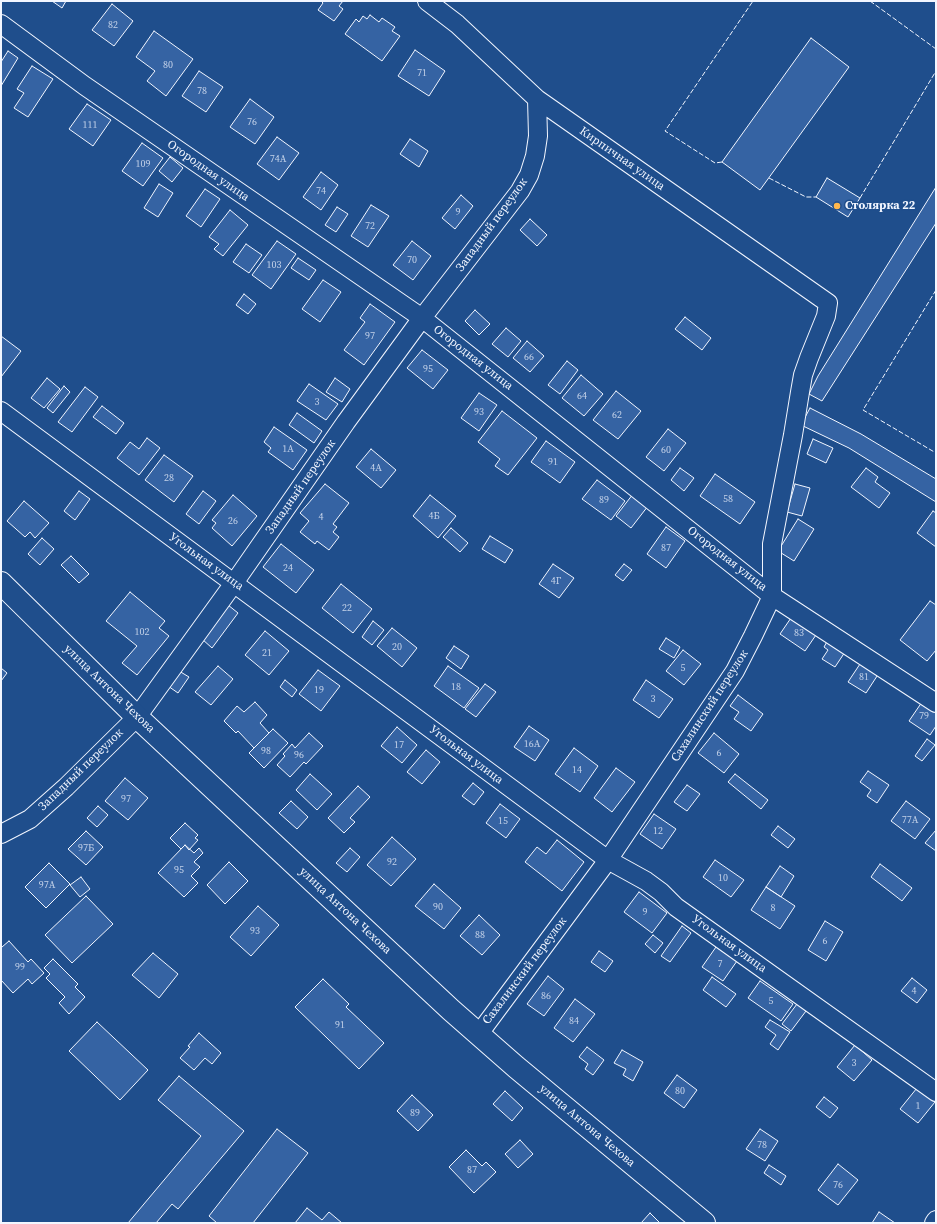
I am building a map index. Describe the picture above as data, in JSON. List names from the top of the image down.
{
  "streets": {
    "street": [
      "Кирпичная улица",
      "Огородная улица",
      "Западный переулок",
      "Угольная улица",
      "улица Антона Чехова",
      "Сахалинский переулок"
    ]
  },
  "crossings": [
    ["Кирпичная улица", "Западный переулок"],
    ["Кирпичная улица", "Сахалинский переулок"],
    ["Огородная улица", "Западный переулок"],
    ["Огородная улица", "Сахалинский переулок"],
    ["Западный переулок", "Угольная улица"],
    ["Западный переулок", "улица Антона Чехова"],
    ["Угольная улица", "Сахалинский переулок"],
    ["улица Антона Чехова", "Сахалинский переулок"]
  ],
  "places": ["Столярка 22"],
  "house_numbers": [
    "82",
    "80",
    "71",
    "78",
    "76",
    "111",
    "74А",
    "109",
    "74",
    "9",
    "72",
    "70",
    "103",
    "97",
    "66",
    "95",
    "64",
    "3",
    "93",
    "62",
    "1А",
    "60",
    "91",
    "4А",
    "28",
    "58",
    "89",
    "4Б",
    "4",
    "26",
    "87",
    "24",
    "4Г",
    "22",
    "102",
    "83",
    "20",
    "21",
    "5",
    "81",
    "18",
    "19",
    "3",
    "79",
    "16А",
    "17",
    "98",
    "6",
    "96",
    "14",
    "97",
    "77А",
    "15",
    "12",
    "97Б",
    "92",
    "95",
    "10",
    "97А",
    "90",
    "8",
    "9",
    "93",
    "88",
    "6",
    "7",
    "99",
    "4",
    "86",
    "5",
    "84",
    "91",
    "3",
    "80",
    "1",
    "89",
    "78",
    "87",
    "76"
  ]
}
